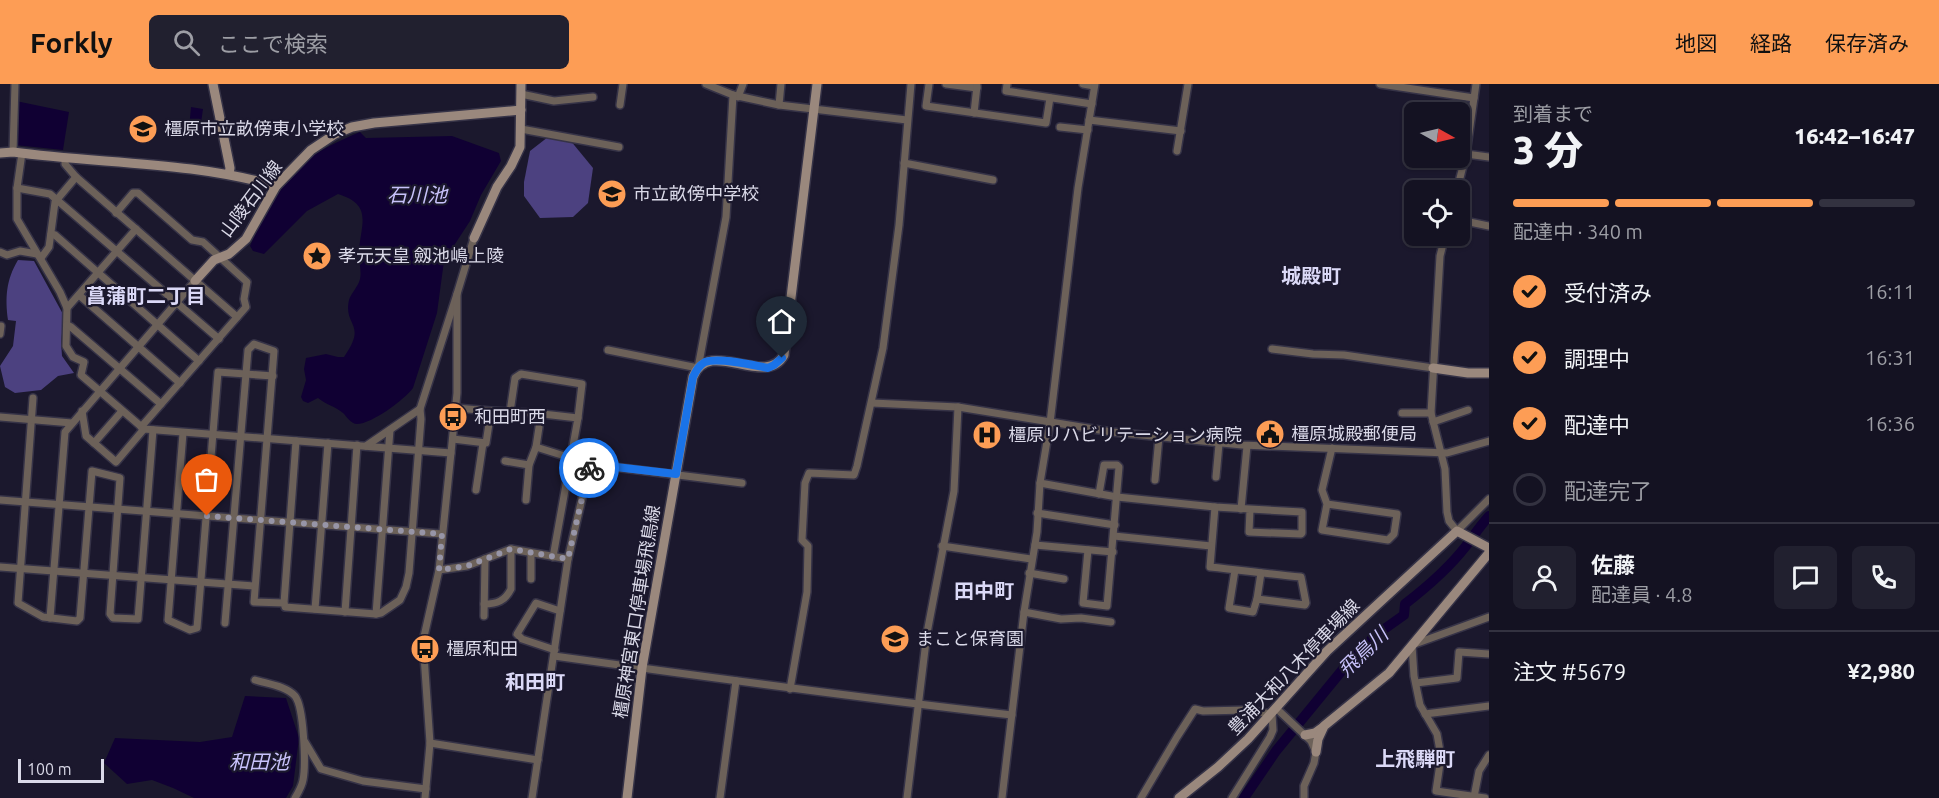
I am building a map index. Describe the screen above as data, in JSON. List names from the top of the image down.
{
  "streets": {
    "main road": ["山陵石川線", "橿原神宮東口停車場飛鳥線", "豊浦大和八木停車場線"]
  },
  "districts": [
    "城殿町",
    "菖蒲町二丁目",
    "田中町",
    "和田町",
    "上飛騨町"
  ],
  "water": ["石川池", "飛鳥川", "和田池"],
  "places": {
    "school or university": ["橿原市立畝傍東小学校", "市立畝傍中学校", "まこと保育園"],
    "place": ["孝元天皇 劔池嶋上陵"],
    "bus stop": ["和田町西", "橿原和田"],
    "public building": ["橿原城殿郵便局"],
    "hospital": ["橿原リハビリテーション病院"]
  },
  "scale_bar": "100 m",
  "north": "right",
  "page": {
    "header": "Forkly",
    "search": "ここで検索",
    "nav": ["地図", "経路", "保存済み"],
    "heading": ["3 分", "到着まで", "16:42–16:47"],
    "panel": [
      "佐藤",
      "配達員 · 4.8",
      "注文 #5679",
      "¥2,980"
    ],
    "bar": "配達中 · 340 m",
    "list": [
      ["受付済み", "16:11"],
      ["調理中", "16:31"],
      ["配達中", "16:36"],
      "配達完了"
    ],
    "scale": "100 m"
  }
}
